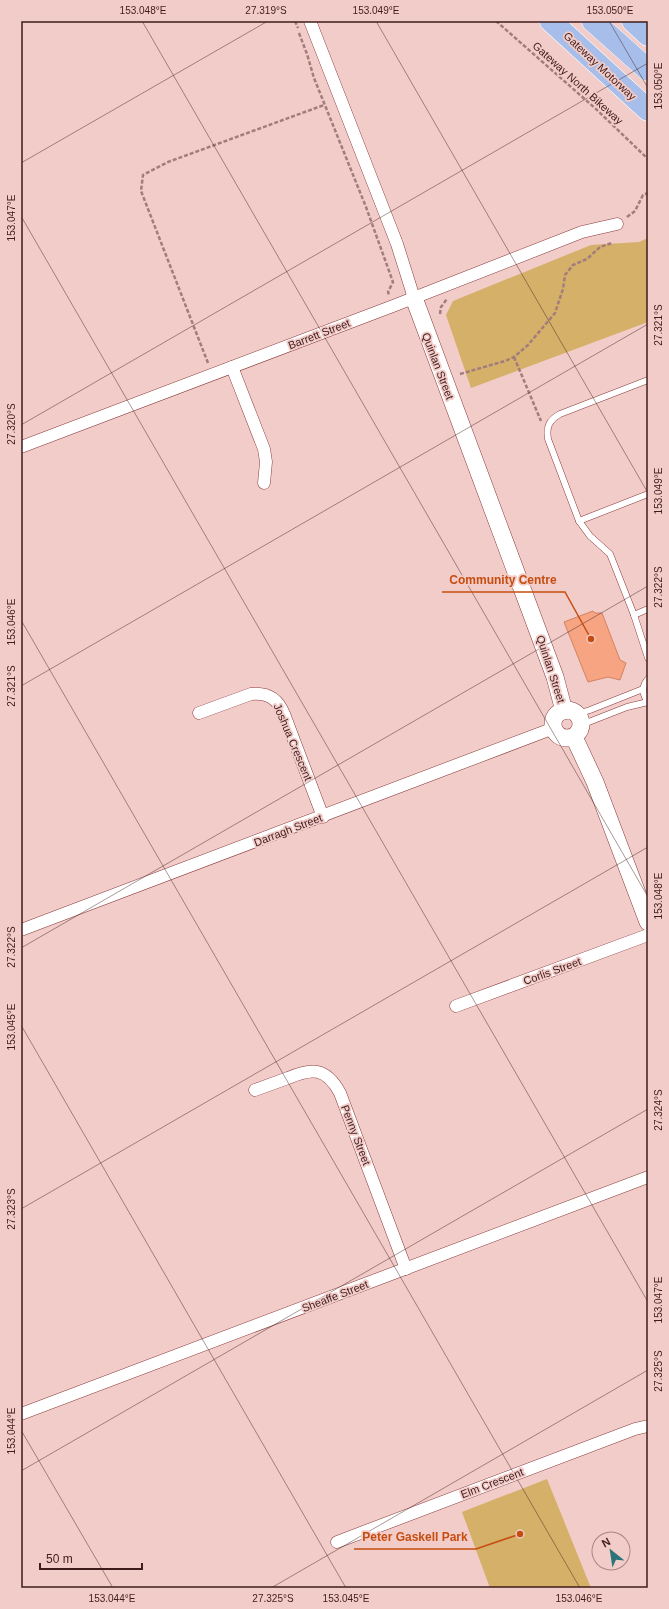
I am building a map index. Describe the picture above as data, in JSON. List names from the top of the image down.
{
  "streets": {
    "highway": ["Gateway Motorway"],
    "street": [
      "Barrett Street",
      "Quinlan Street",
      "Joshua Crescent",
      "Darragh Street",
      "Corlis Street",
      "Penny Street",
      "Sheaffe Street",
      "Elm Crescent"
    ],
    "path": ["Gateway North Bikeway"]
  },
  "crossings": [
    ["Barrett Street", "Quinlan Street"],
    ["Joshua Crescent", "Darragh Street"],
    ["Penny Street", "Sheaffe Street"]
  ],
  "places": ["Community Centre", "Peter Gaskell Park"],
  "scale_bar": "50 m",
  "north": "top left",
  "coordinates": [
    "153.048°E",
    "27.319°S",
    "153.049°E",
    "153.050°E",
    "153.047°E",
    "27.321°S",
    "27.320°S",
    "27.322°S",
    "153.046°E",
    "153.045°E",
    "27.324°S",
    "27.323°S",
    "27.325°S",
    "153.044°E"
  ]
}
